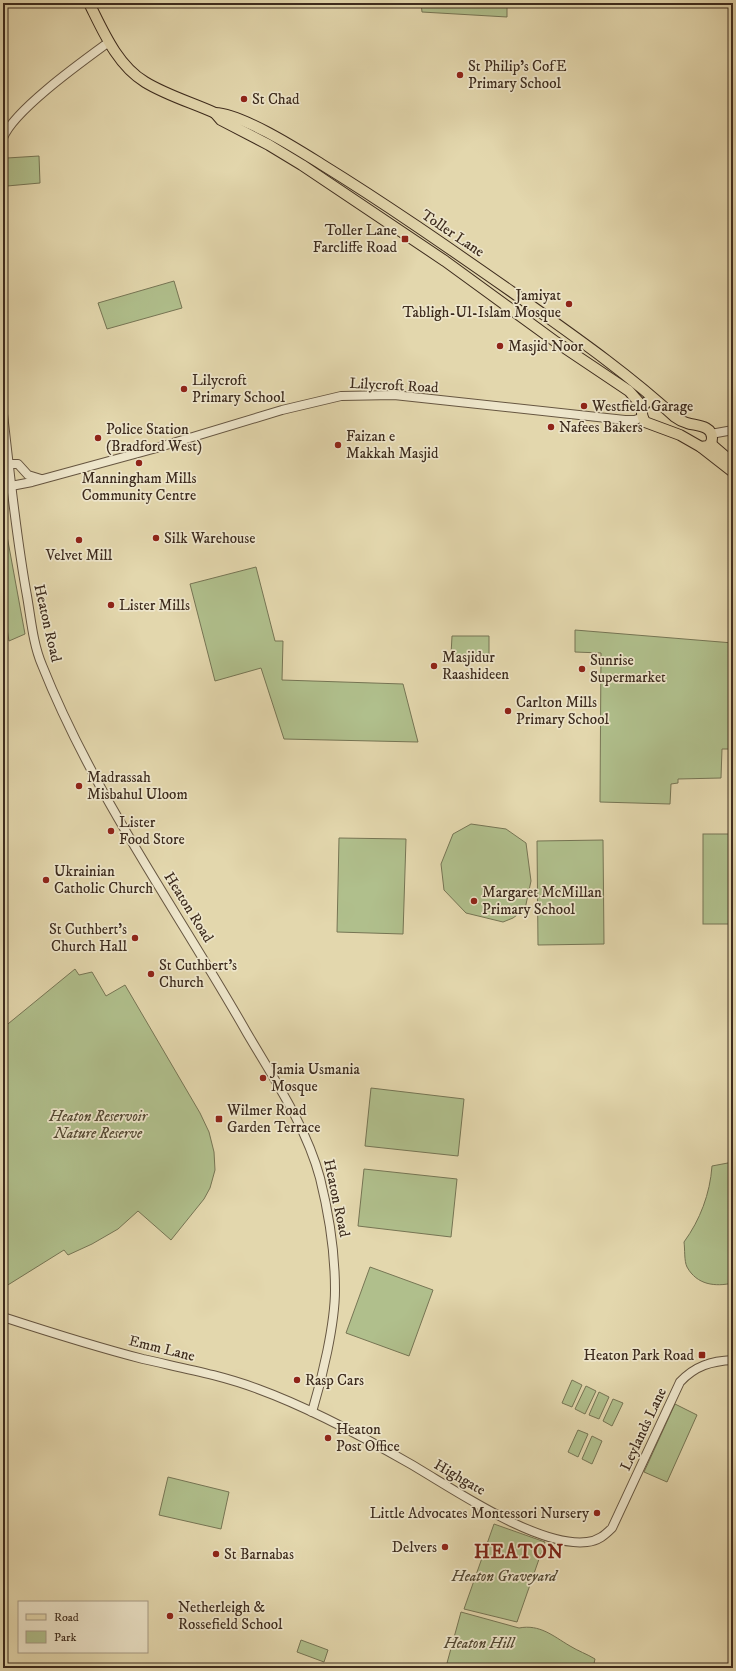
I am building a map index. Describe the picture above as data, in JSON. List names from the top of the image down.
{
  "streets": {
    "main road": ["Toller Lane"],
    "street": [
      "Lilycroft Road",
      "Heaton Road",
      "Emm Lane",
      "Leylands Lane",
      "Highgate"
    ]
  },
  "crossings": [
    ["Toller Lane", "Lilycroft Road"],
    ["Lilycroft Road", "Heaton Road"],
    ["Heaton Road", "Emm Lane"],
    ["Heaton Road", "Highgate"],
    ["Emm Lane", "Highgate"],
    ["Leylands Lane", "Highgate"]
  ],
  "districts": ["HEATON"],
  "parks": ["Heaton Reservoir Nature Reserve", "Heaton Graveyard", "Heaton Hill"],
  "places": {
    "other": [
      "St Philip's CofE Primary School",
      "St Chad",
      "Jamiyat Tabligh-Ul-Islam Mosque",
      "Masjid Noor",
      "Lilycroft Primary School",
      "Westfield Garage",
      "Nafees Bakers",
      "Police Station (Bradford West)",
      "Faizan e Makkah Masjid",
      "Manningham Mills Community Centre",
      "Silk Warehouse",
      "Velvet Mill",
      "Lister Mills",
      "Masjidur Raashideen",
      "Sunrise Supermarket",
      "Carlton Mills Primary School",
      "Madrassah Misbahul Uloom",
      "Lister Food Store",
      "Ukrainian Catholic Church",
      "Margaret McMillan Primary School",
      "St Cuthbert's Church Hall",
      "St Cuthbert's Church",
      "Jamia Usmania Mosque",
      "Rasp Cars",
      "Heaton Post Office",
      "Little Advocates Montessori Nursery",
      "Delvers",
      "St Barnabas",
      "Netherleigh & Rossefield School"
    ],
    "transit": ["Toller Lane Farcliffe Road", "Wilmer Road Garden Terrace", "Heaton Park Road"]
  },
  "legend": ["Road", "Park"]
}
